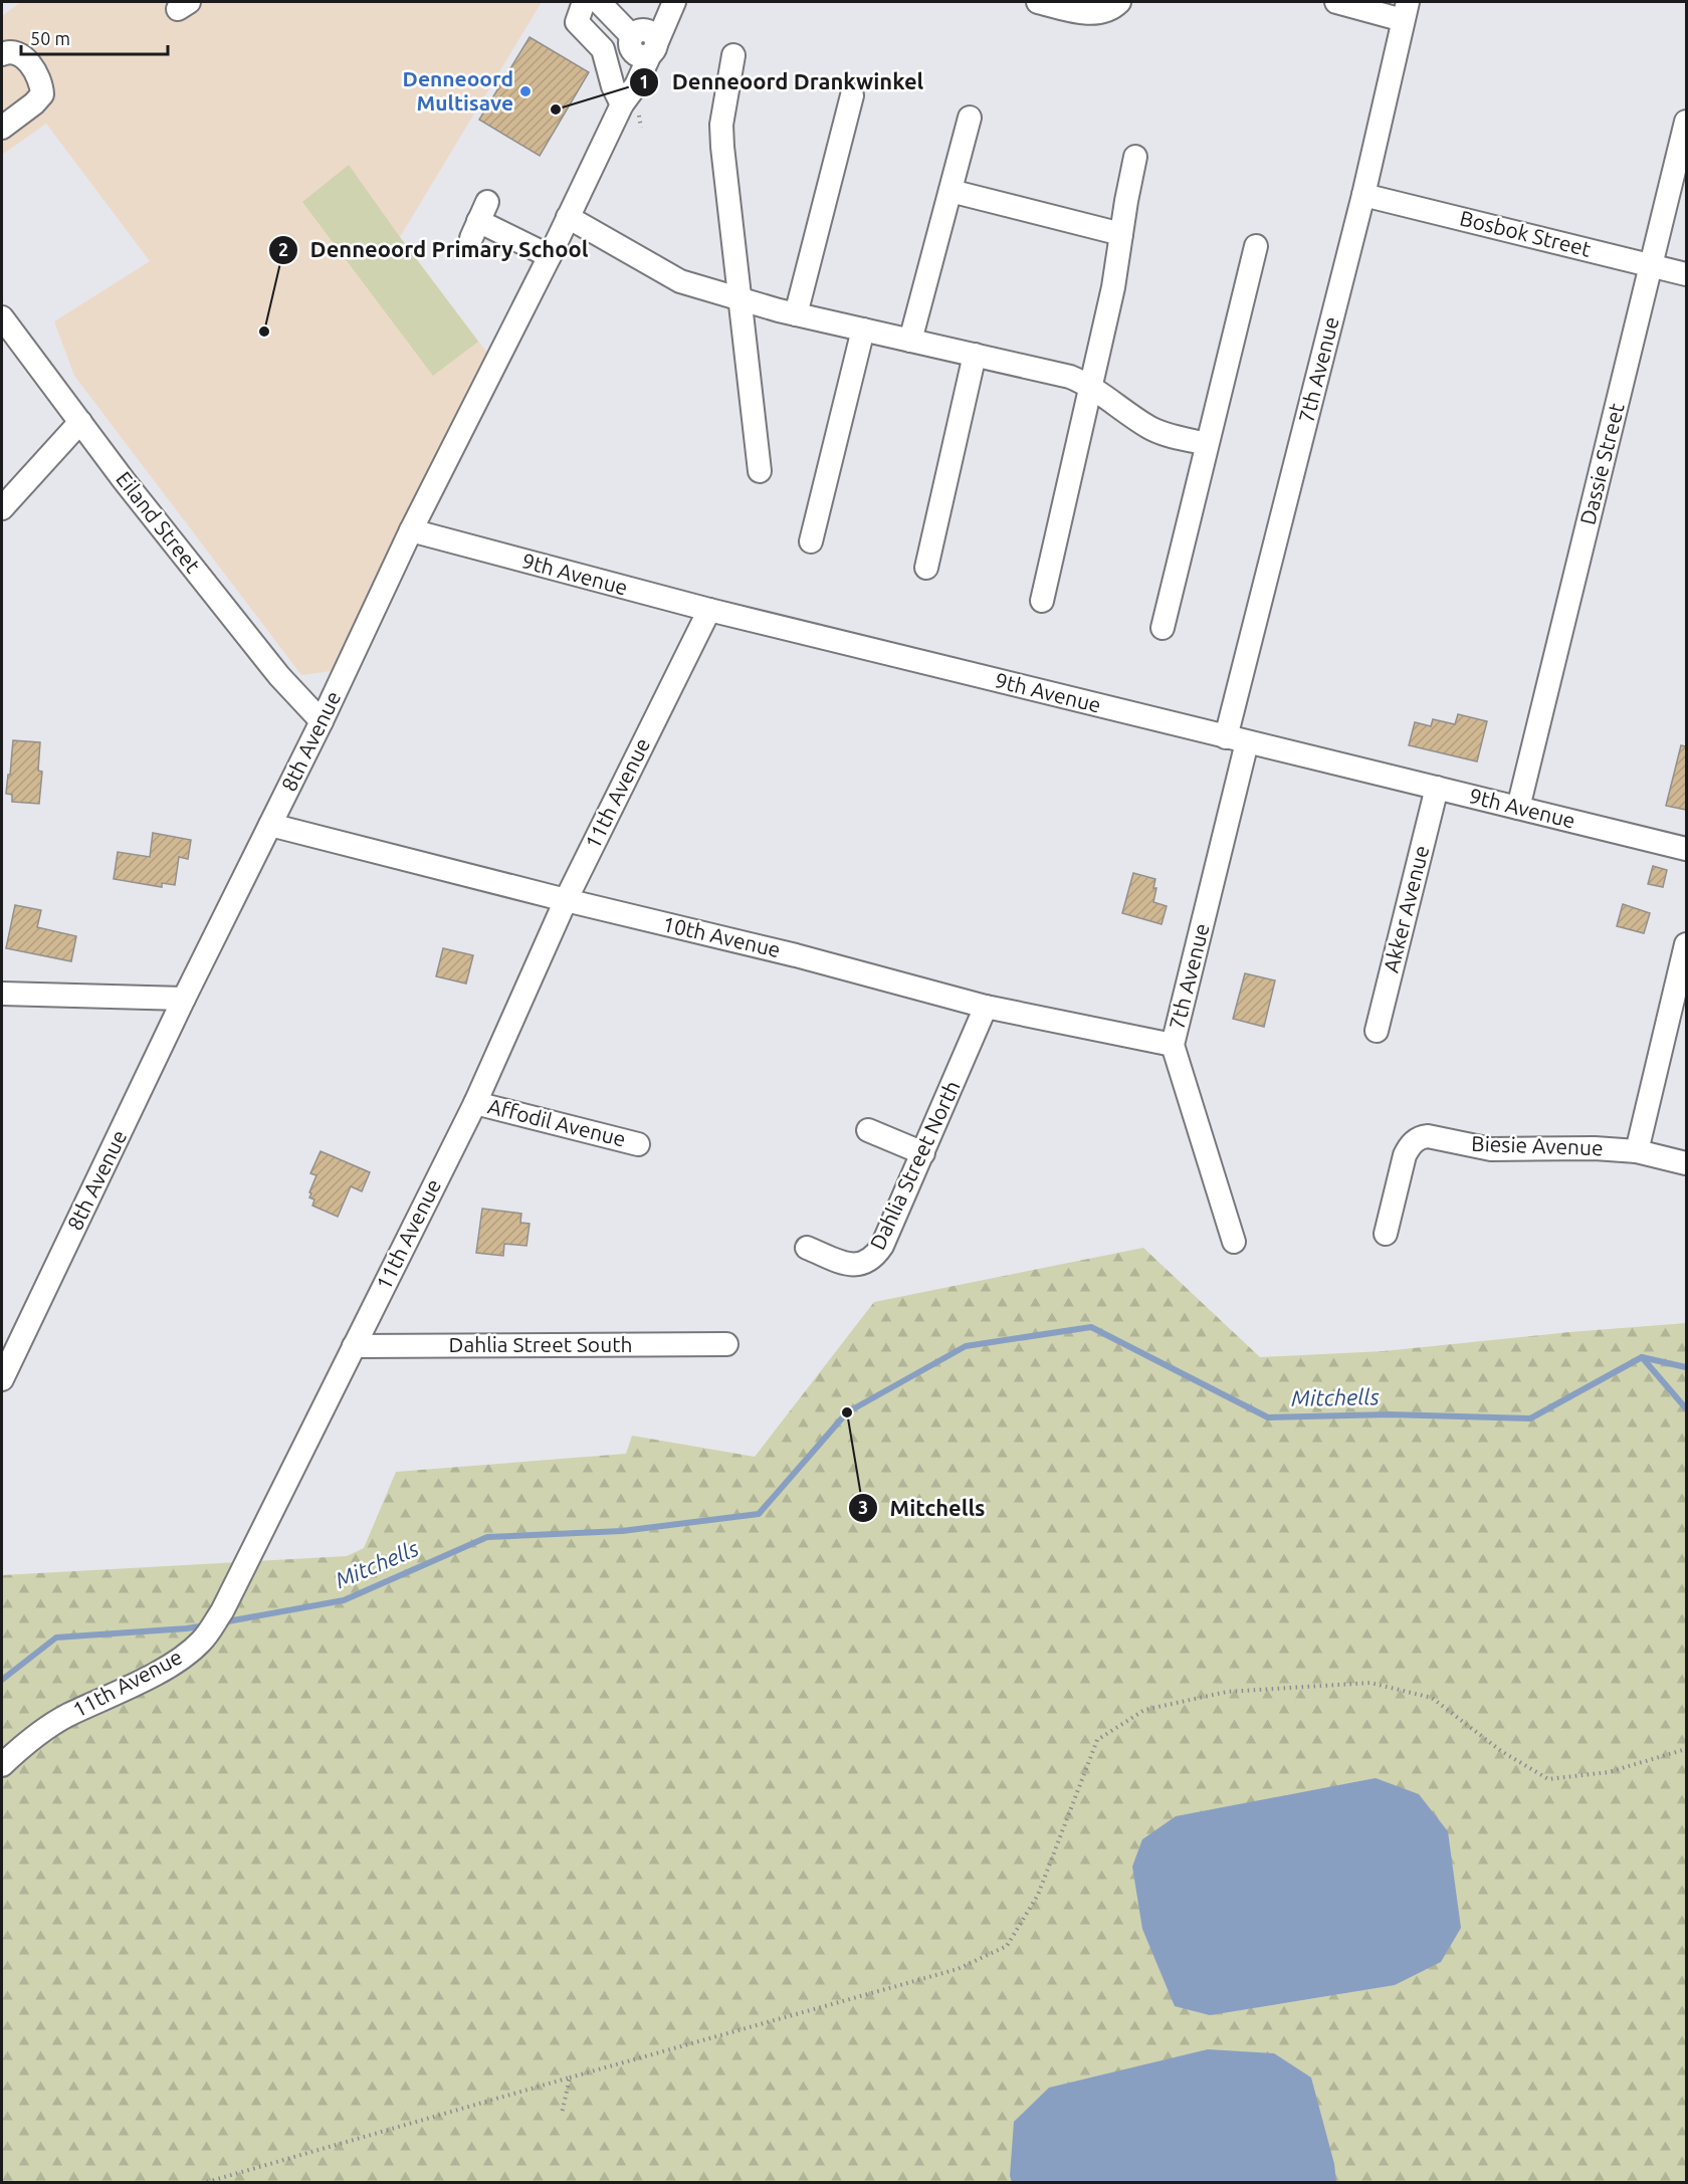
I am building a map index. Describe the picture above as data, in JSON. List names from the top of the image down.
{
  "streets": {
    "street": [
      "Bosbok Street",
      "7th Avenue",
      "Dassie Street",
      "Eiland Street",
      "9th Avenue",
      "8th Avenue",
      "11th Avenue",
      "Akker Avenue",
      "10th Avenue",
      "Affodil Avenue",
      "Biesie Avenue",
      "Dahlia Street North",
      "Dahlia Street South"
    ]
  },
  "crossings": [
    ["Bosbok Street", "7th Avenue"],
    ["Bosbok Street", "Dassie Street"],
    ["7th Avenue", "9th Avenue"],
    ["7th Avenue", "10th Avenue"],
    ["Dassie Street", "9th Avenue"],
    ["Eiland Street", "8th Avenue"],
    ["9th Avenue", "8th Avenue"],
    ["9th Avenue", "11th Avenue"],
    ["9th Avenue", "Akker Avenue"],
    ["8th Avenue", "10th Avenue"],
    ["11th Avenue", "10th Avenue"],
    ["11th Avenue", "Affodil Avenue"],
    ["11th Avenue", "Dahlia Street South"],
    ["10th Avenue", "Dahlia Street North"]
  ],
  "water": ["Mitchells"],
  "places": [
    "Denneoord Multisave",
    "Denneoord Drankwinkel",
    "Denneoord Primary School",
    "Mitchells"
  ],
  "scale_bar": "50 m"
}
